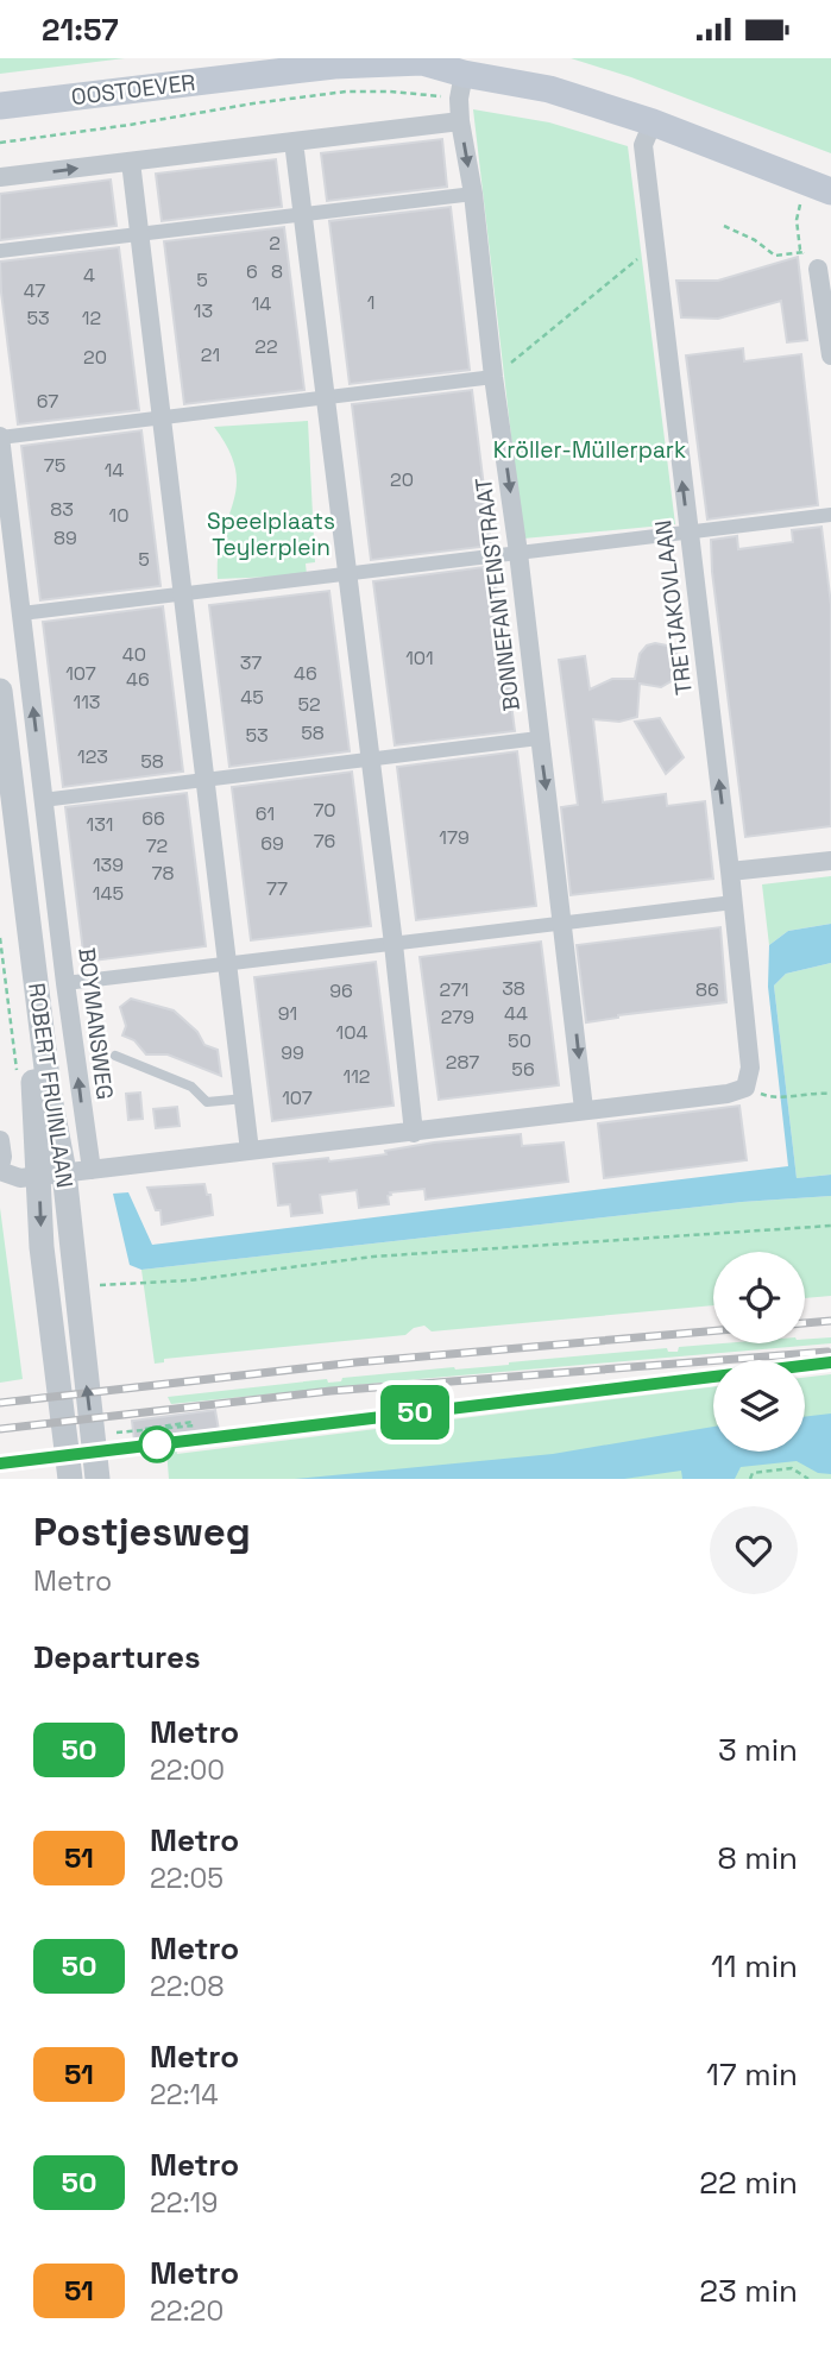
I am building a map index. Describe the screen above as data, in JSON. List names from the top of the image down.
{
  "streets": {
    "main road": ["OOSTOEVER"],
    "street": [
      "BONNEFANTENSTRAAT",
      "TRETJAKOVLAAN",
      "BOYMANSWEG",
      "ROBERT FRUINLAAN"
    ]
  },
  "crossings": [
    ["OOSTOEVER", "BONNEFANTENSTRAAT"],
    ["OOSTOEVER", "TRETJAKOVLAAN"],
    ["BONNEFANTENSTRAAT", "TRETJAKOVLAAN"]
  ],
  "one_way": ["BONNEFANTENSTRAAT", "TRETJAKOVLAAN"],
  "parks": ["Kröller-Müllerpark", "Speelplaats Teylerplein"],
  "lines": ["metro line 50"],
  "house_numbers": [
    "2",
    "6",
    "8",
    "4",
    "5",
    "47",
    "1",
    "14",
    "13",
    "53",
    "12",
    "22",
    "21",
    "20",
    "67",
    "75",
    "14",
    "20",
    "83",
    "10",
    "89",
    "5",
    "40",
    "101",
    "37",
    "107",
    "46",
    "46",
    "45",
    "113",
    "52",
    "58",
    "53",
    "123",
    "58",
    "70",
    "61",
    "66",
    "131",
    "179",
    "76",
    "69",
    "72",
    "139",
    "78",
    "77",
    "145",
    "38",
    "271",
    "86",
    "96",
    "91",
    "44",
    "279",
    "104",
    "50",
    "99",
    "287",
    "56",
    "112",
    "107"
  ],
  "page": {
    "status": "21:57",
    "on_map": "50",
    "heading": [
      ["Postjesweg", "Metro"],
      "Departures"
    ],
    "list": [
      {
        "mark": "50",
        "name": "Metro",
        "note": "22:00",
        "value": "3 min"
      },
      {
        "mark": "51",
        "name": "Metro",
        "note": "22:05",
        "value": "8 min"
      },
      {
        "mark": "50",
        "name": "Metro",
        "note": "22:08",
        "value": "11 min"
      },
      {
        "mark": "51",
        "name": "Metro",
        "note": "22:14",
        "value": "17 min"
      },
      {
        "mark": "50",
        "name": "Metro",
        "note": "22:19",
        "value": "22 min"
      },
      {
        "mark": "51",
        "name": "Metro",
        "note": "22:20",
        "value": "23 min"
      }
    ]
  }
}
